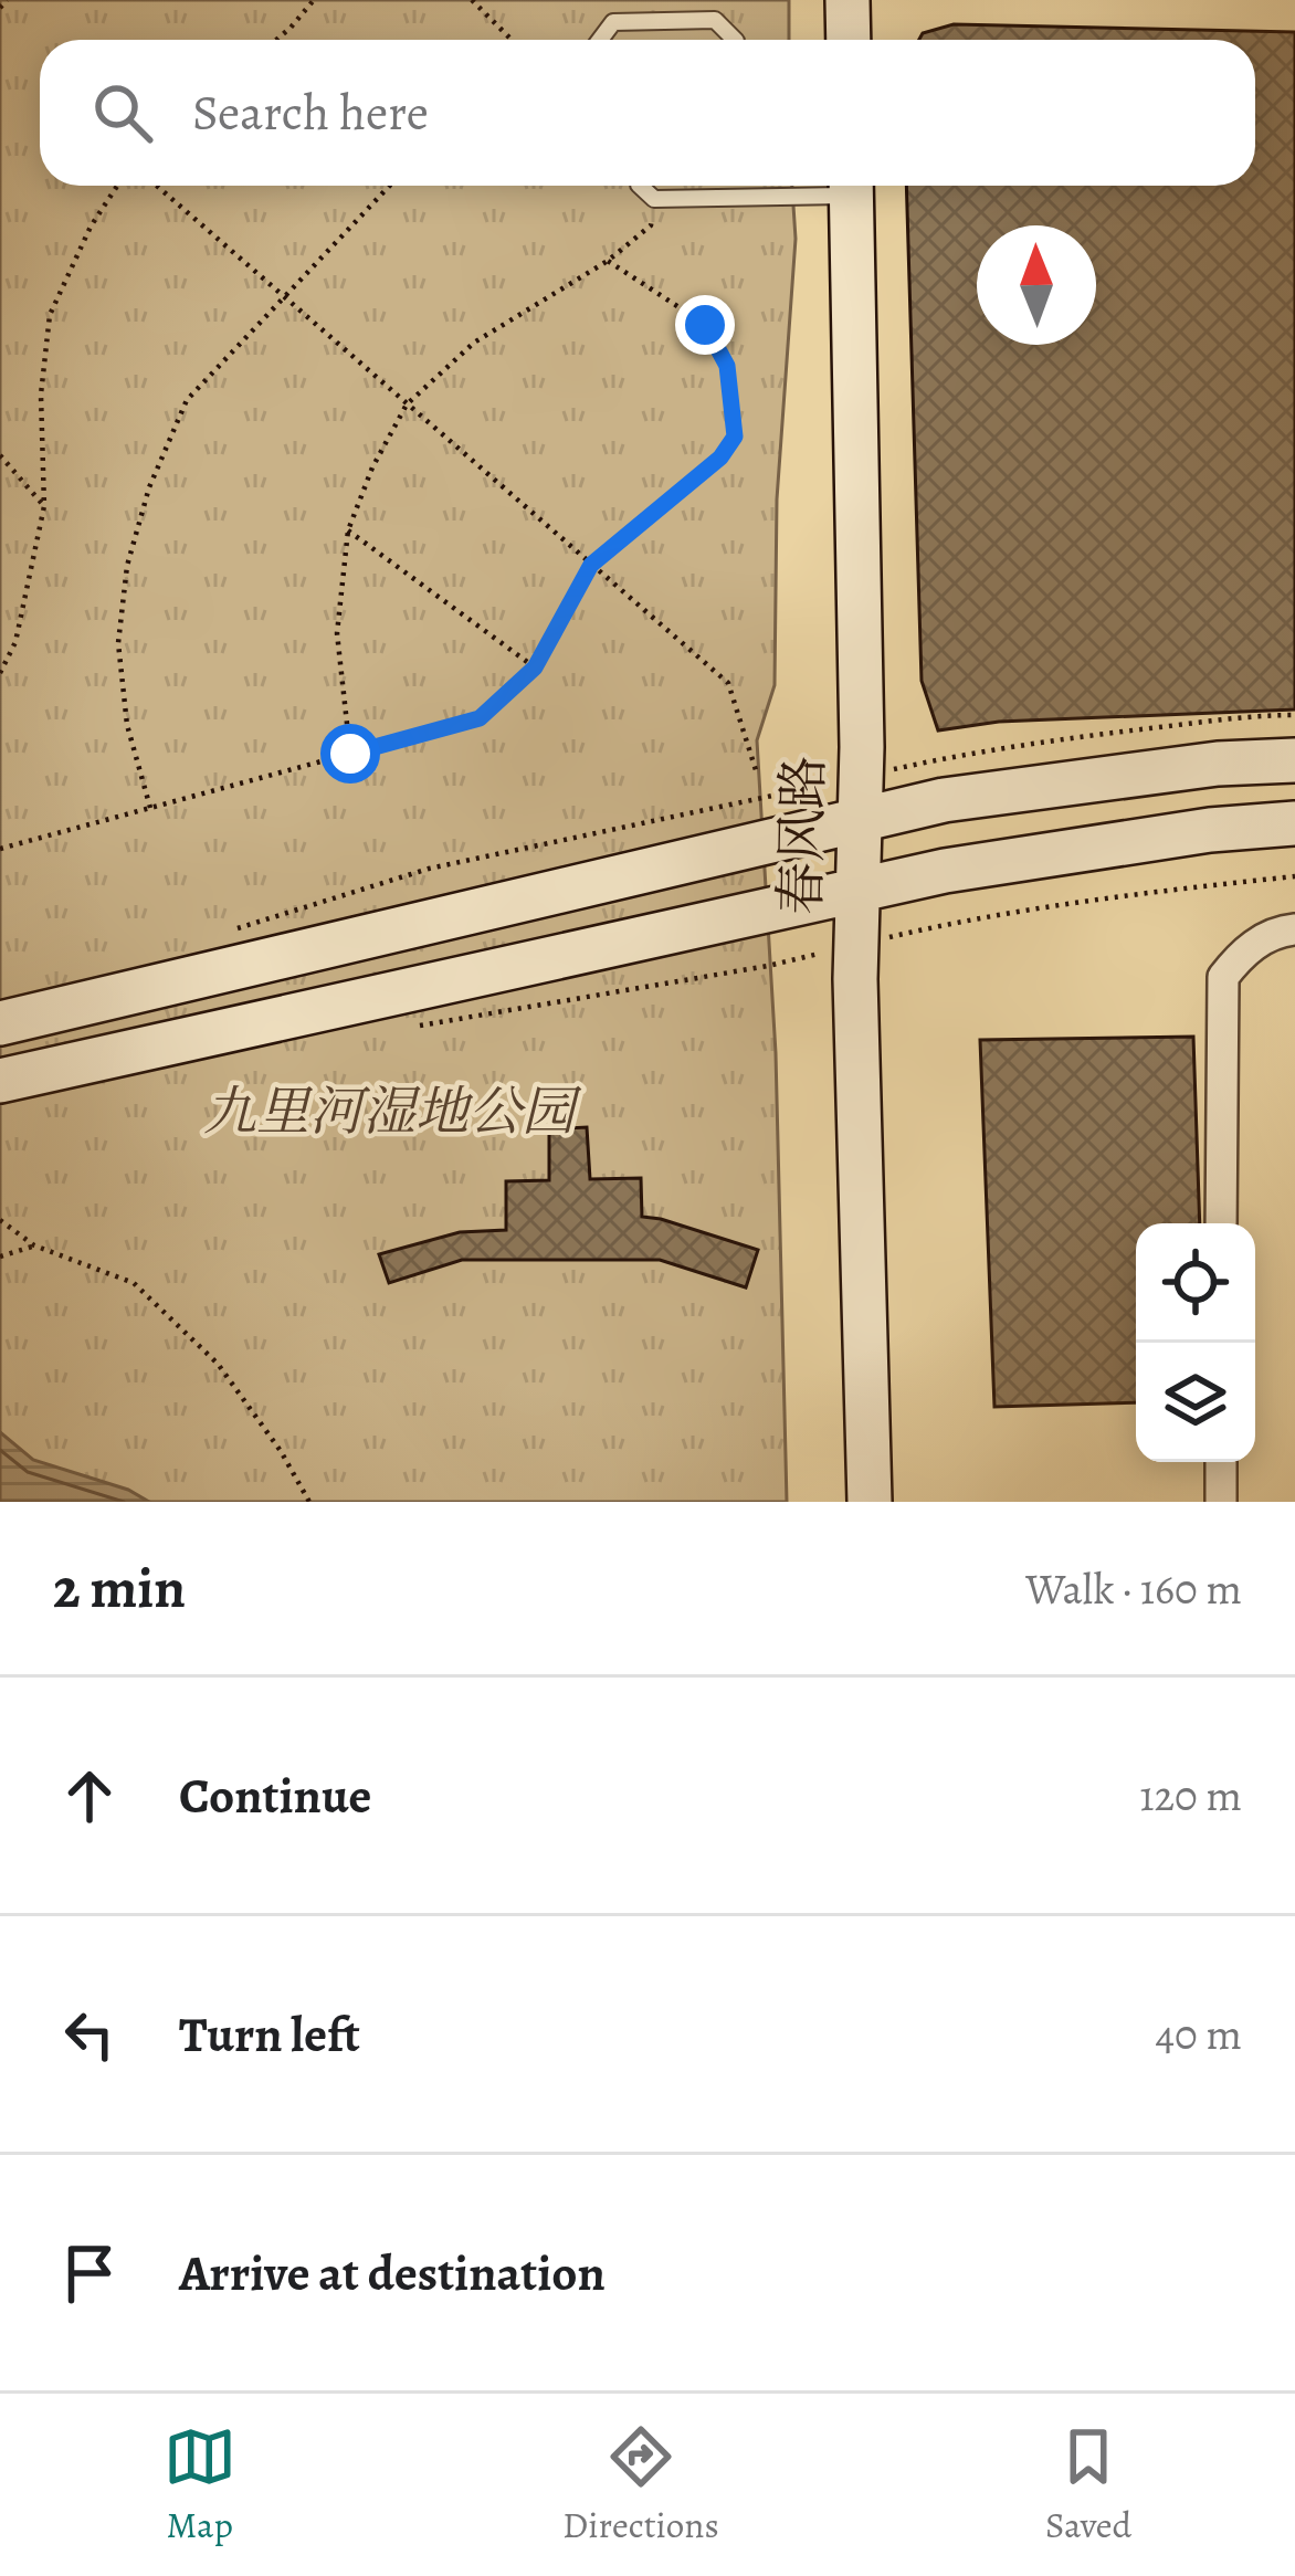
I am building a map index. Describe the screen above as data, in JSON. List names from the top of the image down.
{
  "streets": {
    "main road": ["春风路"]
  },
  "parks": ["九里河湿地公园"],
  "north": "top",
  "page": {
    "search": "Search here",
    "heading": ["2 min", "Walk · 160 m"],
    "list": [
      ["Continue", "120 m"],
      ["Turn left", "40 m"],
      "Arrive at destination"
    ],
    "nav": ["Map", "Directions", "Saved"]
  }
}
